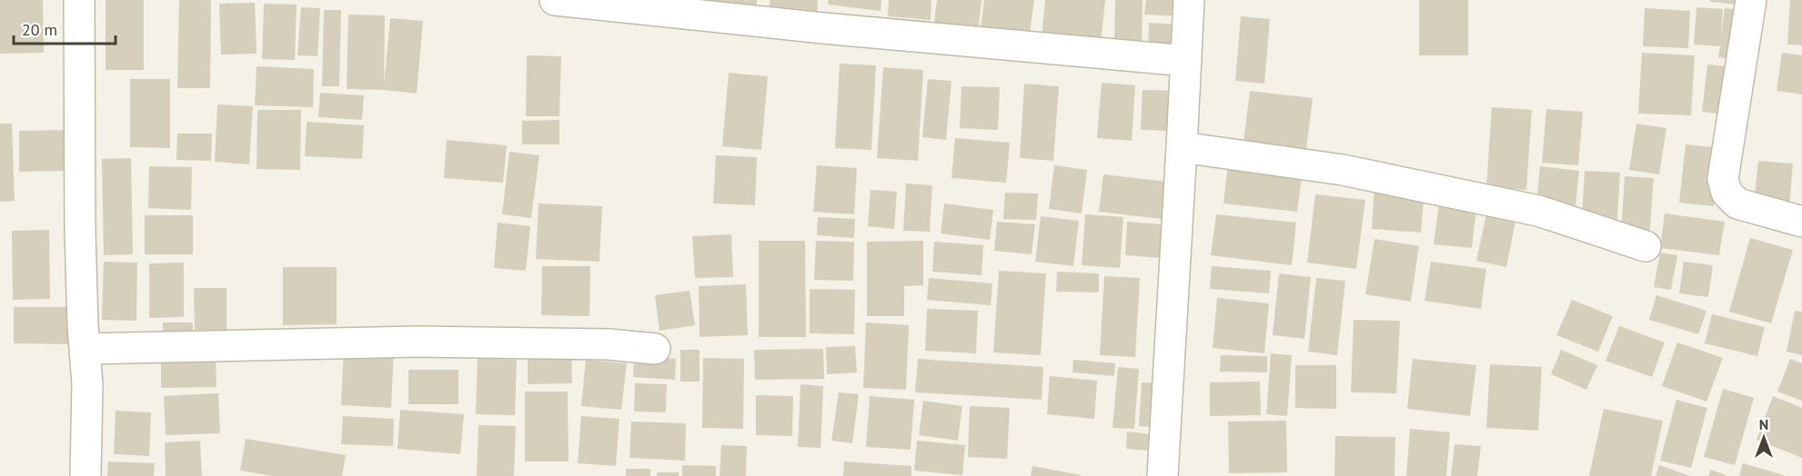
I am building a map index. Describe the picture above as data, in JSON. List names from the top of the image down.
{
  "scale_bar": "20 m",
  "north": "top"
}
